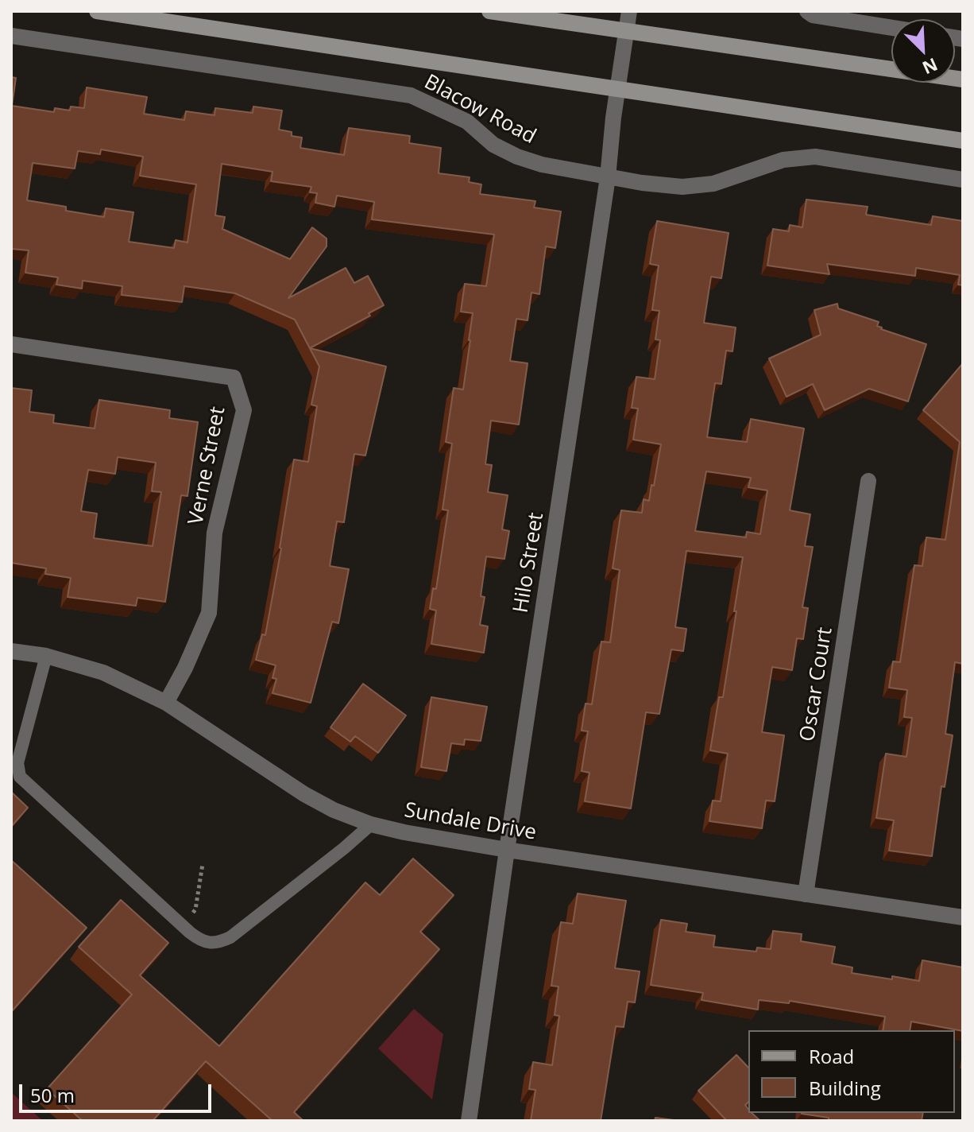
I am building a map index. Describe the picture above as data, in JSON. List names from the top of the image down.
{
  "streets": {
    "main road": ["Blacow Road"],
    "street": [
      "Verne Street",
      "Hilo Street",
      "Oscar Court",
      "Sundale Drive"
    ]
  },
  "crossings": [
    ["Blacow Road", "Hilo Street"],
    ["Verne Street", "Sundale Drive"],
    ["Hilo Street", "Sundale Drive"],
    ["Oscar Court", "Sundale Drive"]
  ],
  "legend": ["Road", "Building"],
  "scale_bar": "50 m",
  "north": "bottom right"
}
